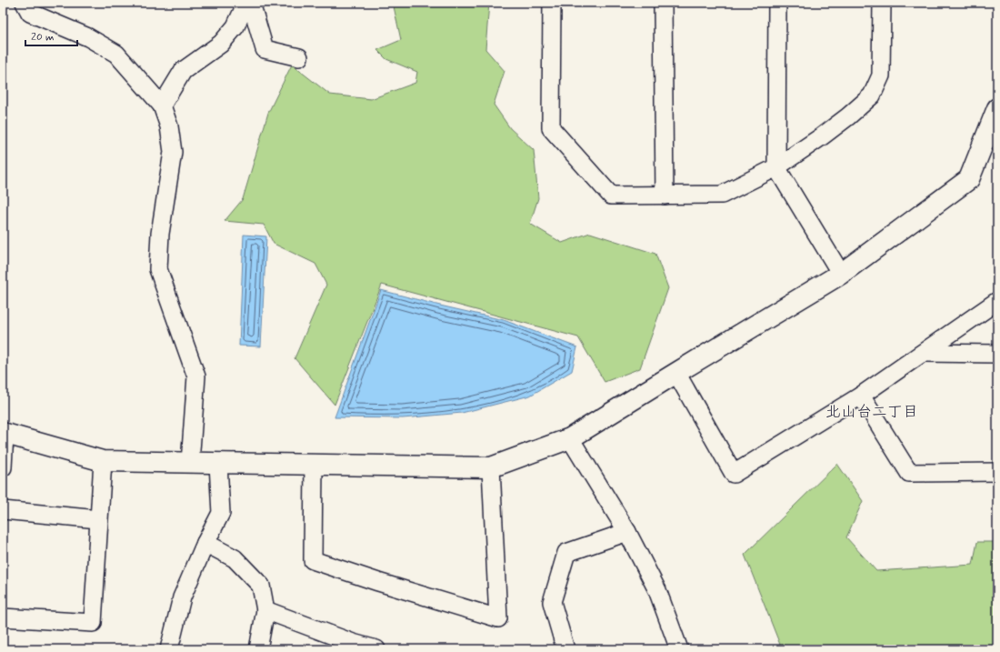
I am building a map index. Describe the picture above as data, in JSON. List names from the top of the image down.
{
  "districts": ["北山台二丁目"],
  "scale_bar": "20 m"
}
